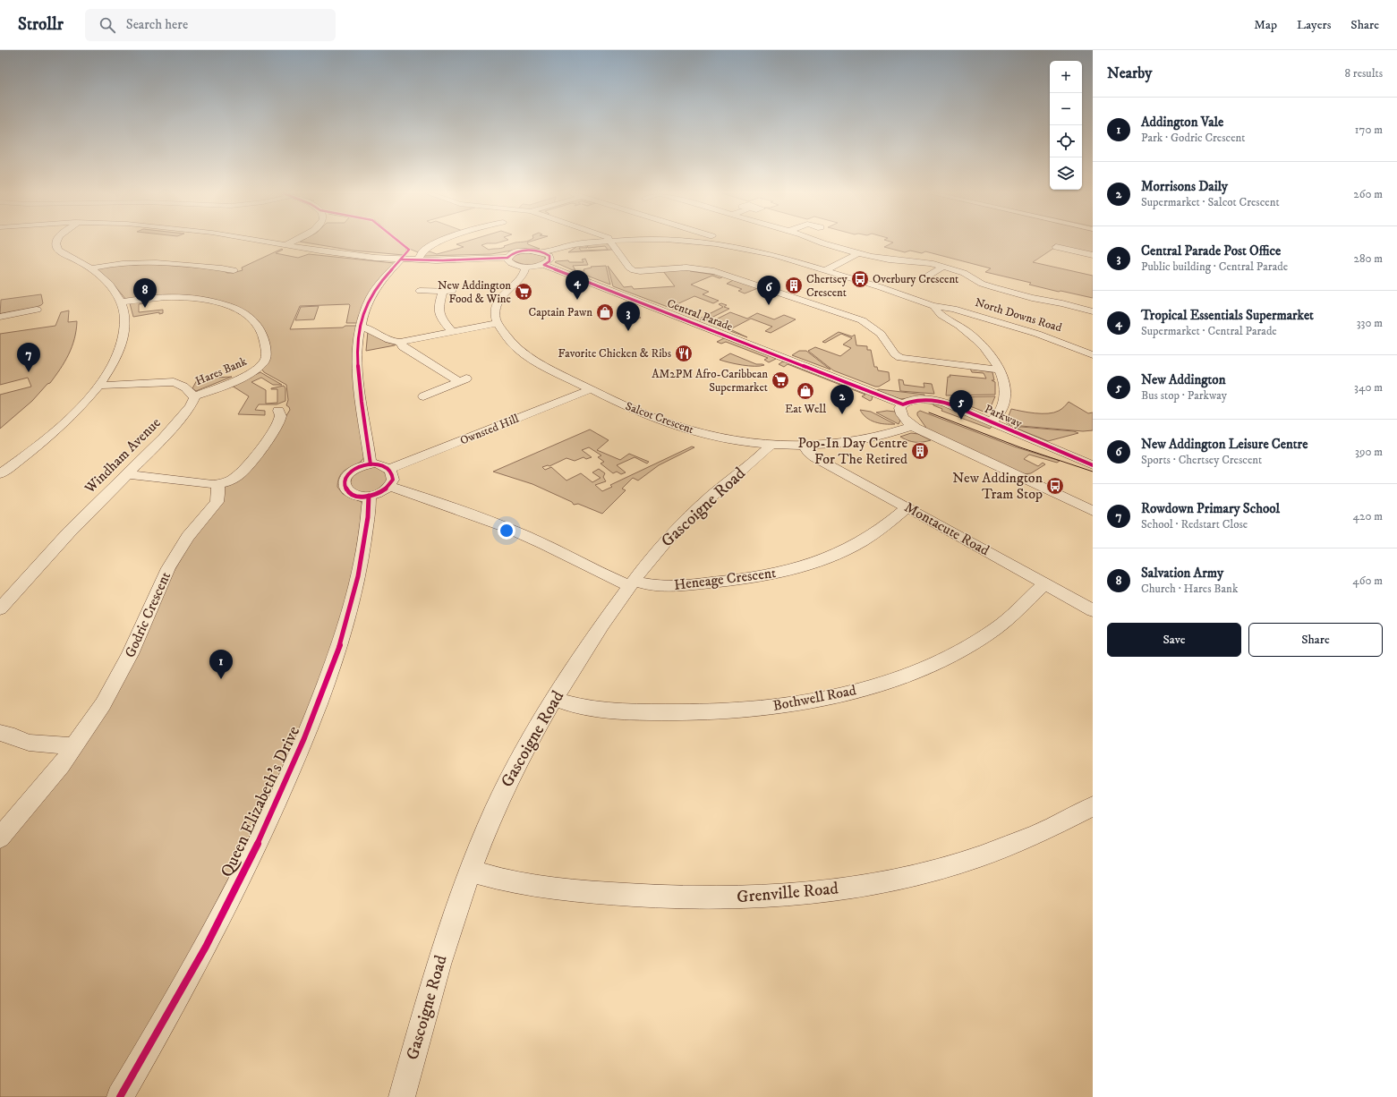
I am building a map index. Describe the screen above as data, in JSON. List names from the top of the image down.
{
  "streets": {
    "street": [
      "Central Parade",
      "North Downs Road",
      "Hares Bank",
      "Parkway",
      "Salcot Crescent",
      "Ownsted Hill",
      "Windham Avenue",
      "Gascoigne Road",
      "Montacute Road",
      "Heneage Crescent",
      "Godric Crescent",
      "Bothwell Road",
      "Queen Elizabeth's Drive",
      "Grenville Road"
    ]
  },
  "crossings": [
    ["Central Parade", "Parkway"],
    ["Hares Bank", "Windham Avenue"],
    ["Salcot Crescent", "Ownsted Hill"],
    ["Salcot Crescent", "Gascoigne Road"],
    ["Salcot Crescent", "Montacute Road"],
    ["Ownsted Hill", "Heneage Crescent"],
    ["Ownsted Hill", "Queen Elizabeth's Drive"],
    ["Gascoigne Road", "Heneage Crescent"],
    ["Gascoigne Road", "Bothwell Road"],
    ["Gascoigne Road", "Grenville Road"],
    ["Montacute Road", "Heneage Crescent"],
    ["Montacute Road", "Bothwell Road"],
    ["Heneage Crescent", "Queen Elizabeth's Drive"]
  ],
  "places": {
    "bus stop": ["Overbury Crescent", "New Addington Tram Stop"],
    "building": ["Chertsey Crescent", "Pop-In Day Centre For The Retired"],
    "supermarket": ["New Addington Food & Wine", "AM2PM Afro-Caribbean Supermarket"],
    "shop": ["Captain Pawn", "Eat Well"],
    "restaurant": ["Favorite Chicken & Ribs"]
  },
  "page": {
    "header": "Strollr",
    "search": "Search here",
    "nav": ["Map", "Layers", "Share"],
    "heading": ["Nearby", "8 results"],
    "map_buttons": ["+", "−"],
    "list": [
      {
        "mark": "1",
        "name": "Addington Vale",
        "note": "Park · Godric Crescent",
        "value": "170 m"
      },
      {
        "mark": "2",
        "name": "Morrisons Daily",
        "note": "Supermarket · Salcot Crescent",
        "value": "260 m"
      },
      {
        "mark": "3",
        "name": "Central Parade Post Office",
        "note": "Public building · Central Parade",
        "value": "280 m"
      },
      {
        "mark": "4",
        "name": "Tropical Essentials Supermarket",
        "note": "Supermarket · Central Parade",
        "value": "330 m"
      },
      {
        "mark": "5",
        "name": "New Addington",
        "note": "Bus stop · Parkway",
        "value": "340 m"
      },
      {
        "mark": "6",
        "name": "New Addington Leisure Centre",
        "note": "Sports · Chertsey Crescent",
        "value": "390 m"
      },
      {
        "mark": "7",
        "name": "Rowdown Primary School",
        "note": "School · Redstart Close",
        "value": "420 m"
      },
      {
        "mark": "8",
        "name": "Salvation Army",
        "note": "Church · Hares Bank",
        "value": "460 m"
      }
    ],
    "pins": [
      "4",
      "6",
      "8",
      "3",
      "7",
      "2",
      "5",
      "1"
    ],
    "buttons": ["Save", "Share"]
  }
}
